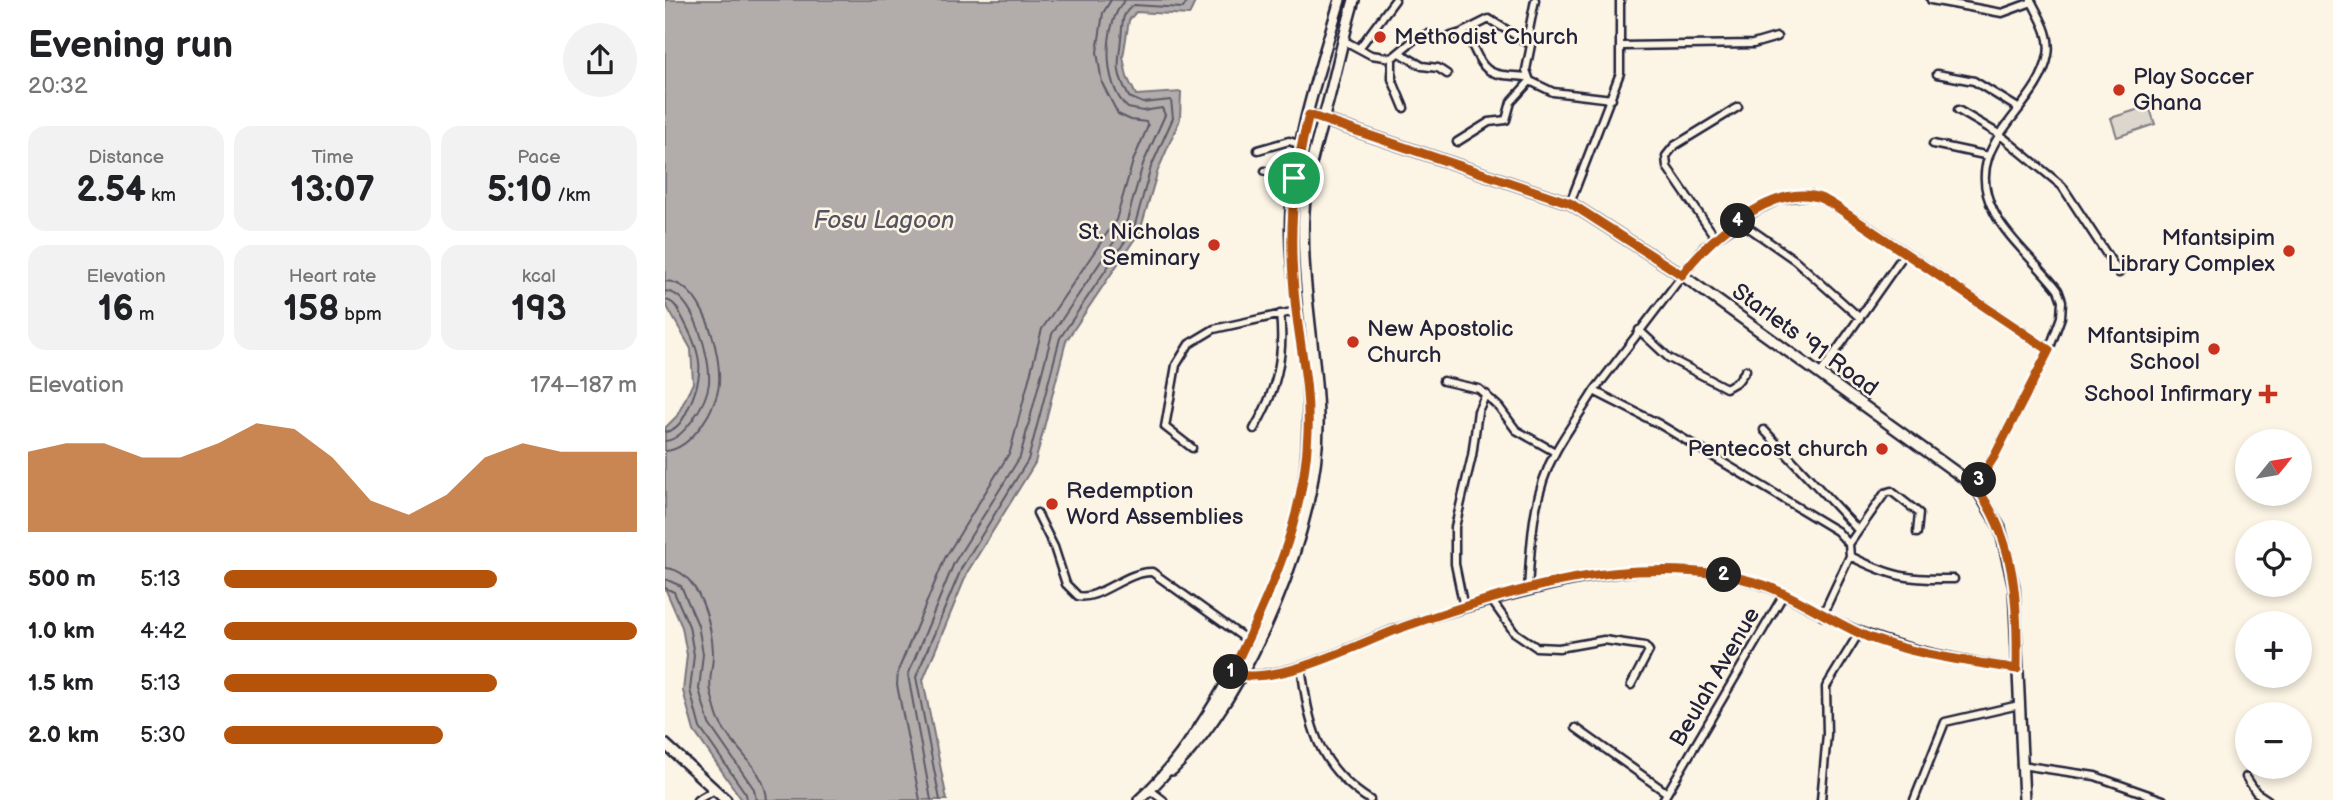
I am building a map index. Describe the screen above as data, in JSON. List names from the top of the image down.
{
  "streets": {
    "street": ["Starlets '91 Road", "Beulah Avenue"]
  },
  "water": ["Fosu Lagoon"],
  "places": {
    "other": [
      "Methodist Church",
      "Play Soccer Ghana",
      "St. Nicholas Seminary",
      "Mfantsipim Library Complex",
      "New Apostolic Church",
      "Mfantsipim School",
      "Pentecost church",
      "Redemption Word Assemblies"
    ],
    "health": ["School Infirmary"]
  },
  "north": "top right",
  "page": {
    "heading": ["Evening run", "20:32"],
    "stats": [
      ["Distance", "2.54 km"],
      ["Time", "13:07"],
      ["Pace", "5:10 /km"],
      ["Elevation", "16 m"],
      ["Heart rate", "158 bpm"],
      ["kcal", "193"]
    ],
    "pins": [
      "4",
      "3",
      "2",
      "1"
    ],
    "chart": ["Elevation", "174–187 m"],
    "map_buttons": ["+", "−"],
    "list": [
      {
        "name": "500 m",
        "note": "5:13"
      },
      {
        "name": "1.0 km",
        "note": "4:42"
      },
      {
        "name": "1.5 km",
        "note": "5:13"
      },
      {
        "name": "2.0 km",
        "note": "5:30"
      }
    ]
  }
}
